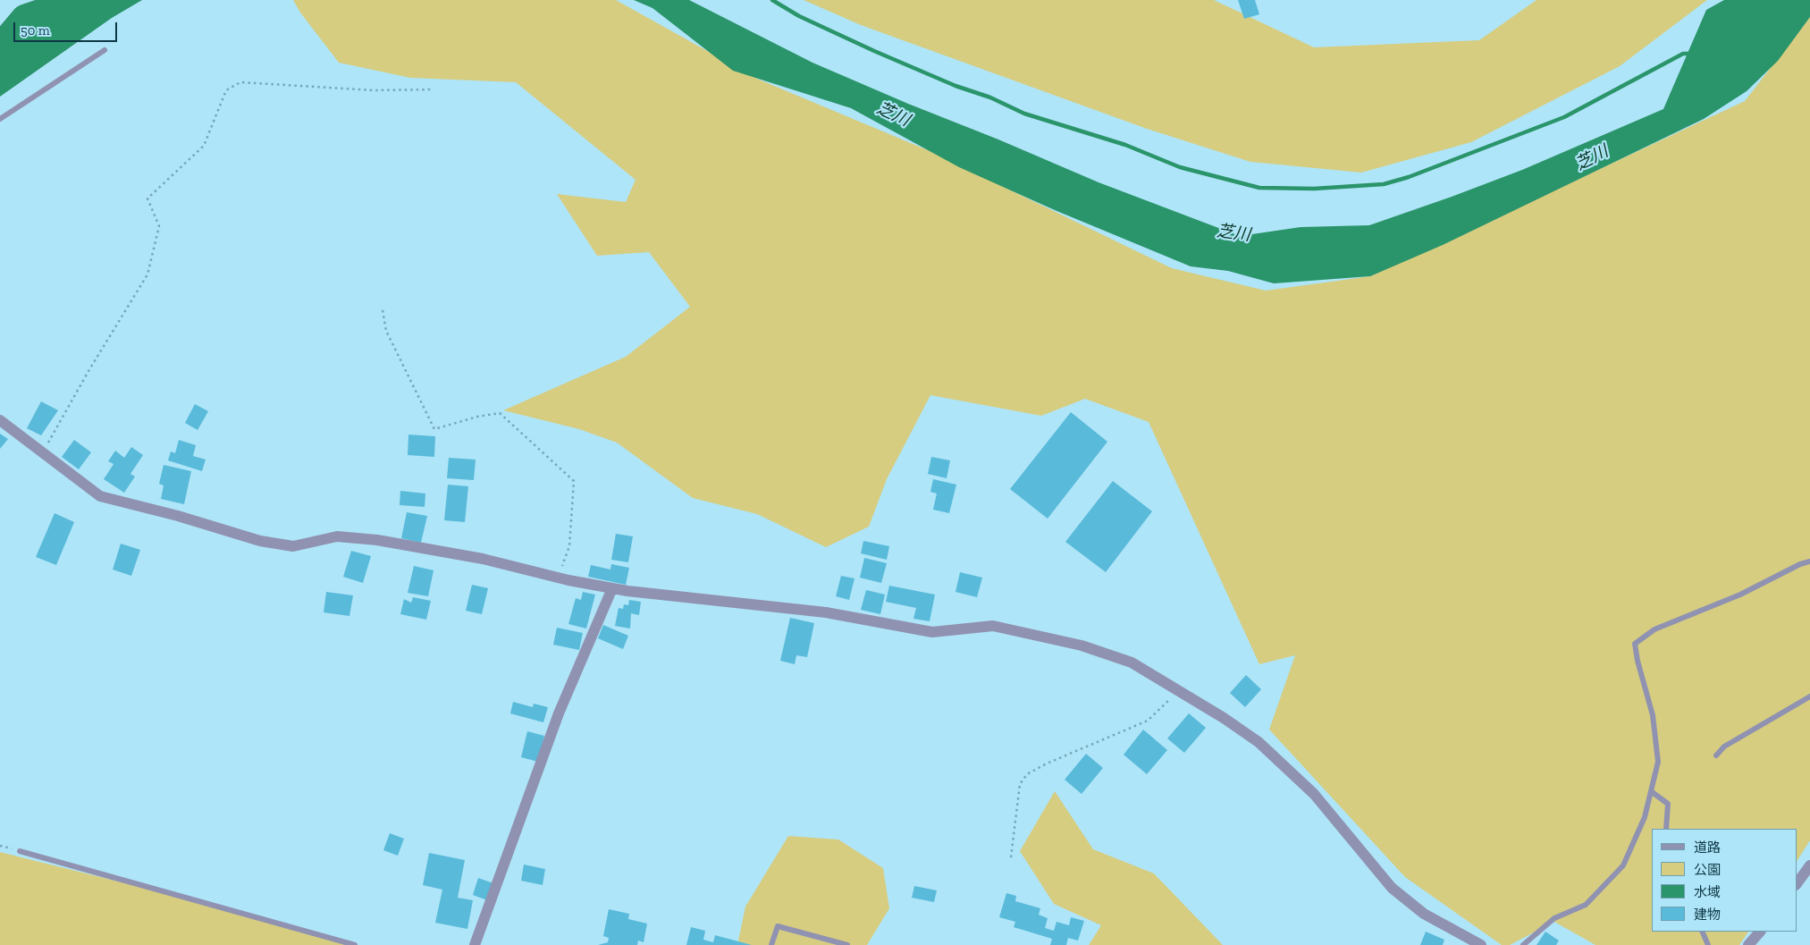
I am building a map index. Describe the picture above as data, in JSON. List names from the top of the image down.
{
  "water": ["芝川"],
  "legend": [
    "道路",
    "公園",
    "水域",
    "建物"
  ],
  "scale_bar": "50 m"
}
